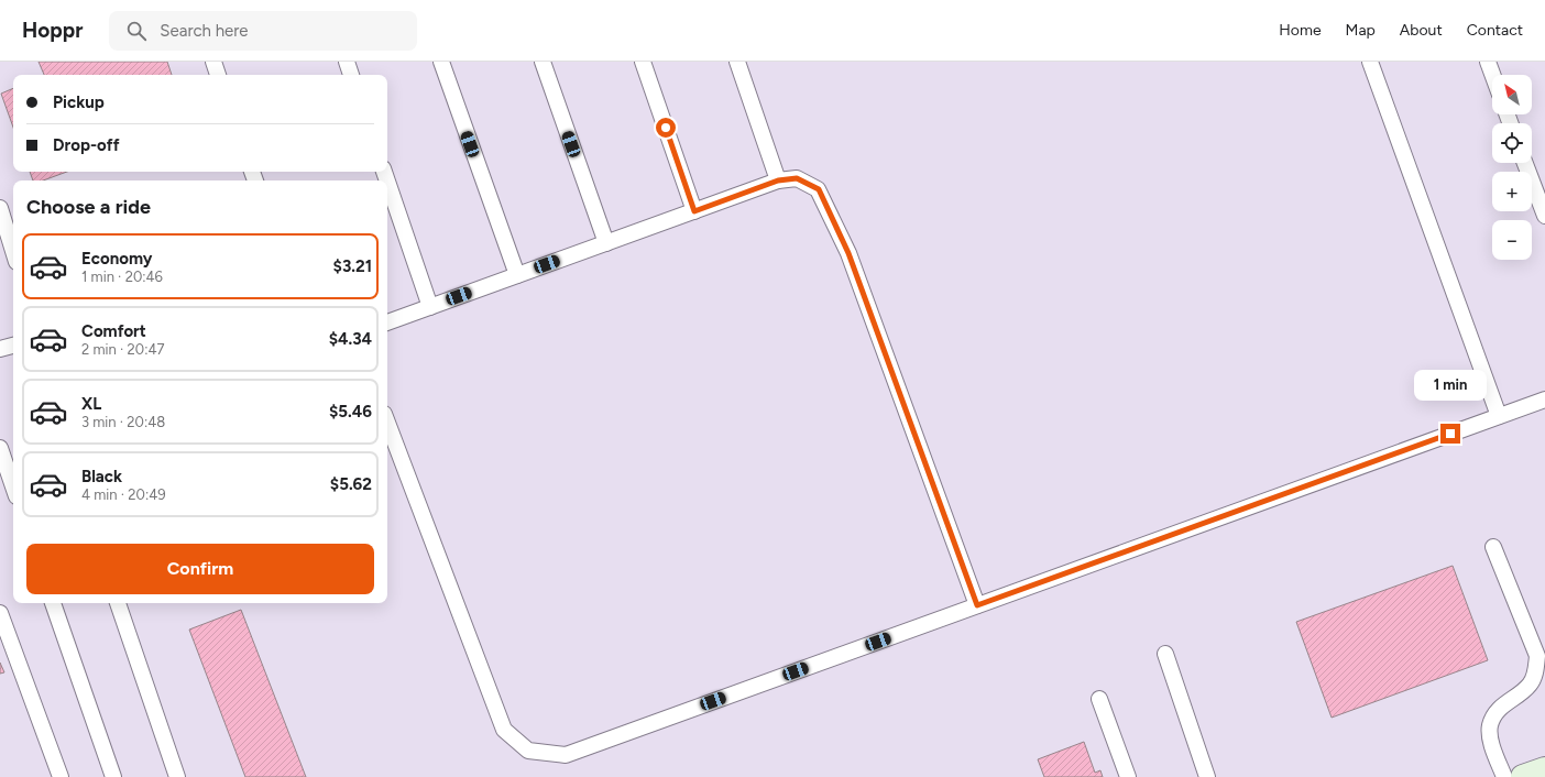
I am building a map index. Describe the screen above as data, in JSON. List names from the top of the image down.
{
  "north": "top left",
  "page": {
    "header": "Hoppr",
    "search": "Search here",
    "nav": [
      "Home",
      "Map",
      "About",
      "Contact"
    ],
    "map_buttons": ["+", "−"],
    "banner": ["Pickup", "Drop-off"],
    "heading": "Choose a ride",
    "list": [
      {
        "name": "Economy",
        "note": "1 min · 20:46",
        "value": "$3.21"
      },
      {
        "name": "Comfort",
        "note": "2 min · 20:47",
        "value": "$4.34"
      },
      {
        "name": "XL",
        "note": "3 min · 20:48",
        "value": "$5.46"
      },
      {
        "name": "Black",
        "note": "4 min · 20:49",
        "value": "$5.62"
      }
    ],
    "bubble": "1 min",
    "buttons": "Confirm"
  }
}
